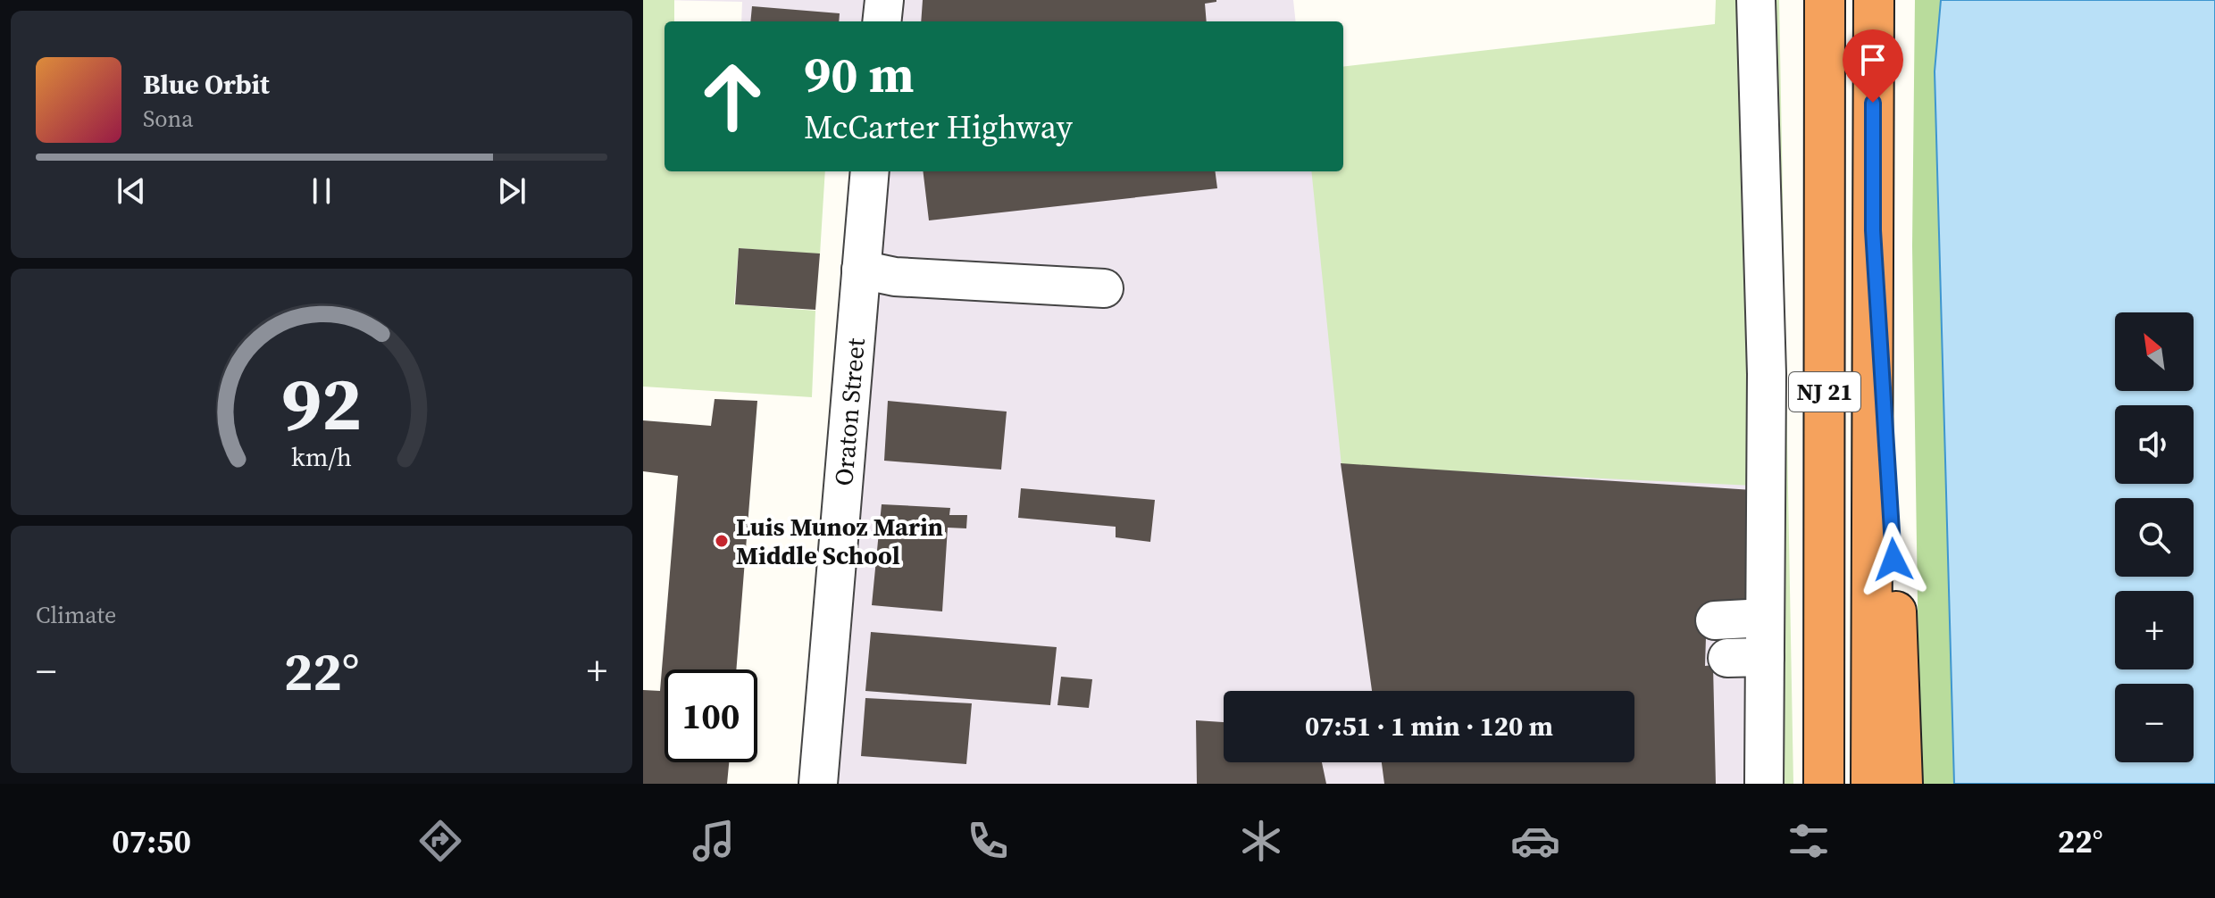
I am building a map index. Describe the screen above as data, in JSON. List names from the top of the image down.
{
  "streets": {
    "highway": ["NJ 21"],
    "street": ["Oraton Street"]
  },
  "places": ["Luis Munoz Marin Middle School"],
  "north": "top left",
  "page": {
    "turn": ["90 m", "McCarter Highway"],
    "song": ["Blue Orbit", "Sona"],
    "map_buttons": ["+", "−"],
    "tile": "Climate",
    "heat": ["−", "22°", "+"],
    "limit": "100",
    "trip": "07:51 · 1 min · 120 m",
    "tabs": ["07:50", "22°"],
    "gauge": ["92", "km/h"]
  }
}
